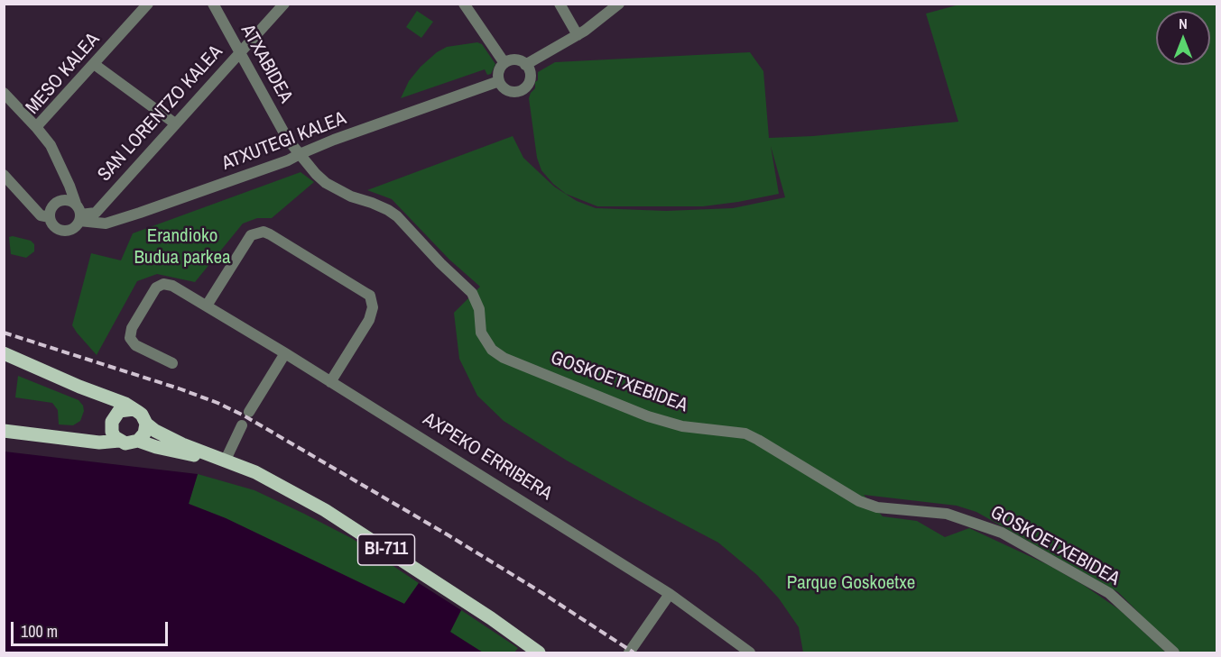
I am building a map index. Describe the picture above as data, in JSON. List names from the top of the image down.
{
  "streets": {
    "main road": ["BI-711"],
    "street": [
      "ATXABIDEA",
      "MESO KALEA",
      "SAN LORENTZO KALEA",
      "ATXUTEGI KALEA",
      "GOSKOETXEBIDEA",
      "AXPEKO ERRIBERA"
    ]
  },
  "crossings": [
    ["ATXABIDEA", "SAN LORENTZO KALEA"],
    ["ATXABIDEA", "ATXUTEGI KALEA"],
    ["ATXABIDEA", "GOSKOETXEBIDEA"],
    ["MESO KALEA", "SAN LORENTZO KALEA"],
    ["MESO KALEA", "ATXUTEGI KALEA"],
    ["SAN LORENTZO KALEA", "ATXUTEGI KALEA"]
  ],
  "parks": ["Erandioko Budua parkea", "Parque Goskoetxe"],
  "scale_bar": "100 m",
  "north": "top"
}
